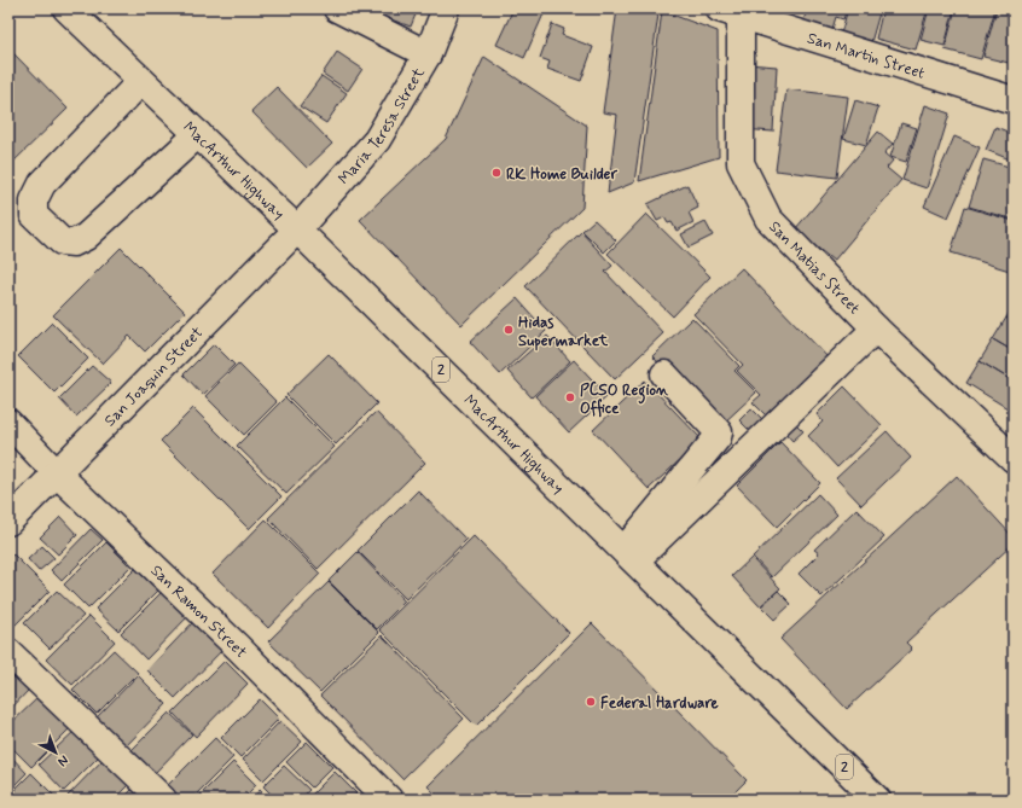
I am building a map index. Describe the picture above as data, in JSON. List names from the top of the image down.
{
  "streets": {
    "main road": [
      "San Martin Street",
      "Maria Teresa Street",
      "MacArthur Highway",
      "San Matias Street",
      "2",
      "San Joaquin Street",
      "San Ramon Street"
    ]
  },
  "crossings": [
    ["San Martin Street", "San Matias Street"],
    ["Maria Teresa Street", "MacArthur Highway"],
    ["Maria Teresa Street", "San Joaquin Street"],
    ["MacArthur Highway", "San Joaquin Street"],
    ["San Joaquin Street", "San Ramon Street"]
  ],
  "places": [
    "RK Home Builder",
    "Hidas Supermarket",
    "PCSO Region Office",
    "Federal Hardware"
  ],
  "north": "bottom right"
}
